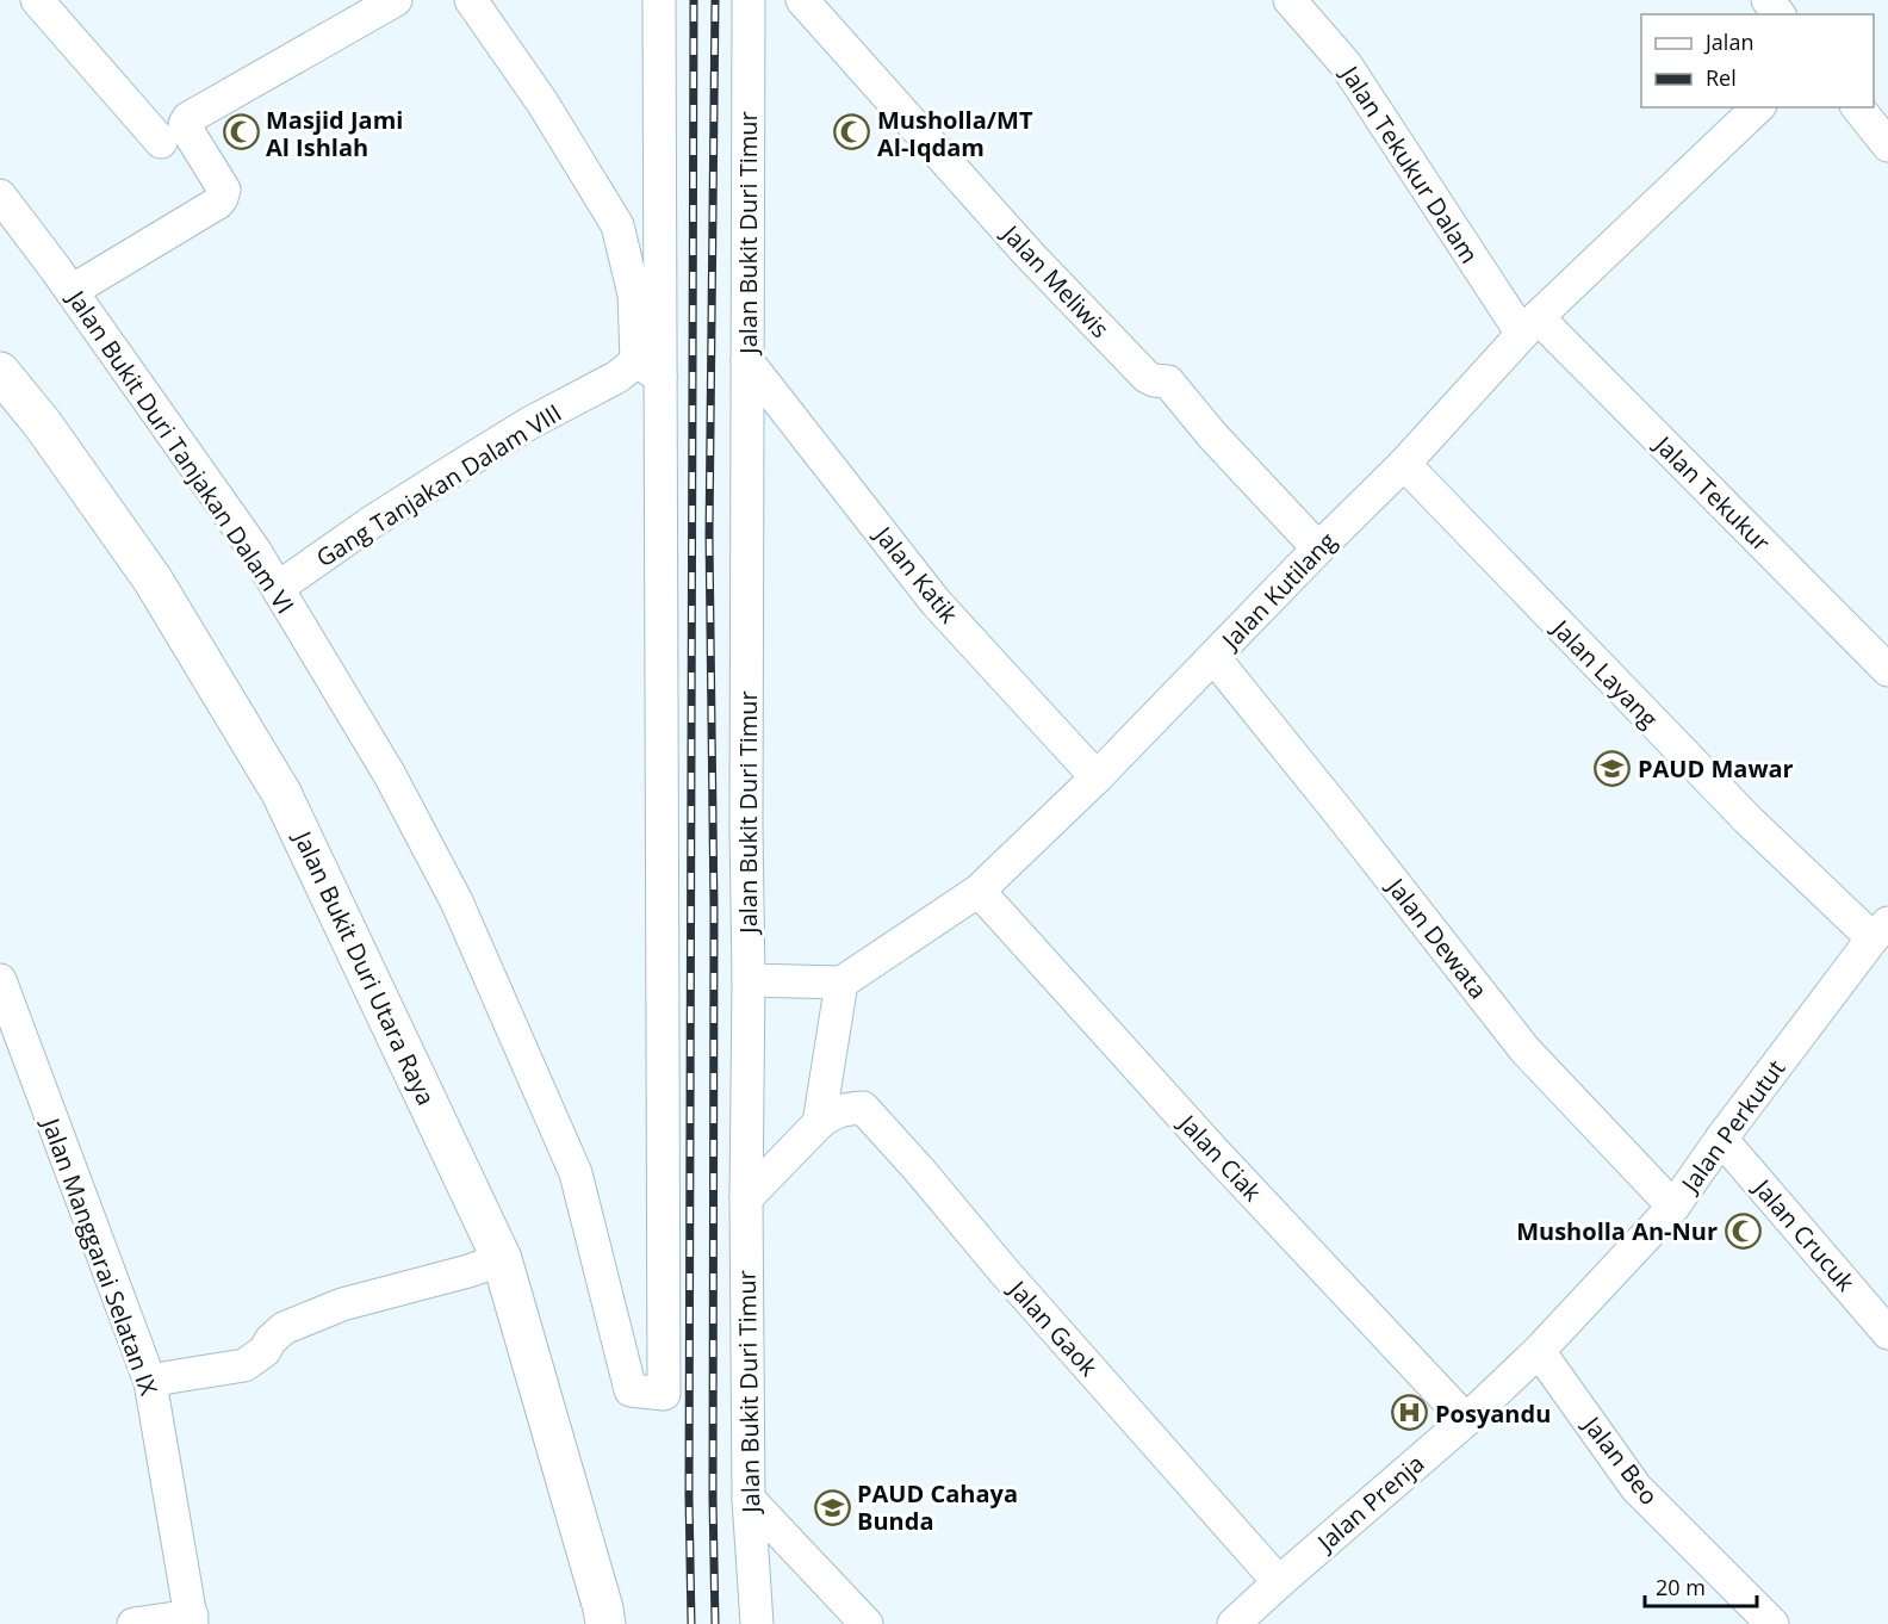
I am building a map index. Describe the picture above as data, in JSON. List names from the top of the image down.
{
  "streets": {
    "street": [
      "Jalan Tekukur Dalam",
      "Jalan Bukit Duri Timur",
      "Jalan Meliwis",
      "Jalan Bukit Duri Tanjakan Dalam VI",
      "Gang Tanjakan Dalam VIII",
      "Jalan Tekukur",
      "Jalan Katik",
      "Jalan Kutilang",
      "Jalan Layang",
      "Jalan Dewata",
      "Jalan Bukit Duri Utara Raya",
      "Jalan Perkutut",
      "Jalan Ciak",
      "Jalan Crucuk",
      "Jalan Manggarai Selatan IX",
      "Jalan Gaok",
      "Jalan Beo",
      "Jalan Prenja"
    ]
  },
  "crossings": [
    ["Jalan Tekukur Dalam", "Jalan Tekukur"],
    ["Jalan Tekukur Dalam", "Jalan Kutilang"],
    ["Jalan Bukit Duri Timur", "Jalan Katik"],
    ["Jalan Bukit Duri Timur", "Jalan Gaok"],
    ["Jalan Meliwis", "Jalan Kutilang"],
    ["Jalan Bukit Duri Tanjakan Dalam VI", "Gang Tanjakan Dalam VIII"],
    ["Jalan Tekukur", "Jalan Kutilang"],
    ["Jalan Katik", "Jalan Kutilang"],
    ["Jalan Kutilang", "Jalan Layang"],
    ["Jalan Kutilang", "Jalan Dewata"],
    ["Jalan Kutilang", "Jalan Ciak"],
    ["Jalan Layang", "Jalan Perkutut"],
    ["Jalan Dewata", "Jalan Perkutut"],
    ["Jalan Perkutut", "Jalan Crucuk"],
    ["Jalan Perkutut", "Jalan Beo"],
    ["Jalan Perkutut", "Jalan Prenja"],
    ["Jalan Ciak", "Jalan Prenja"],
    ["Jalan Gaok", "Jalan Prenja"],
    ["Jalan Beo", "Jalan Prenja"]
  ],
  "places": {
    "mosque": ["Masjid Jami Al Ishlah", "Musholla/MT Al-Iqdam", "Musholla An-Nur"],
    "school or university": ["PAUD Mawar", "PAUD Cahaya Bunda"],
    "hospital": ["Posyandu"]
  },
  "legend": ["Jalan", "Rel"],
  "scale_bar": "20 m"
}
